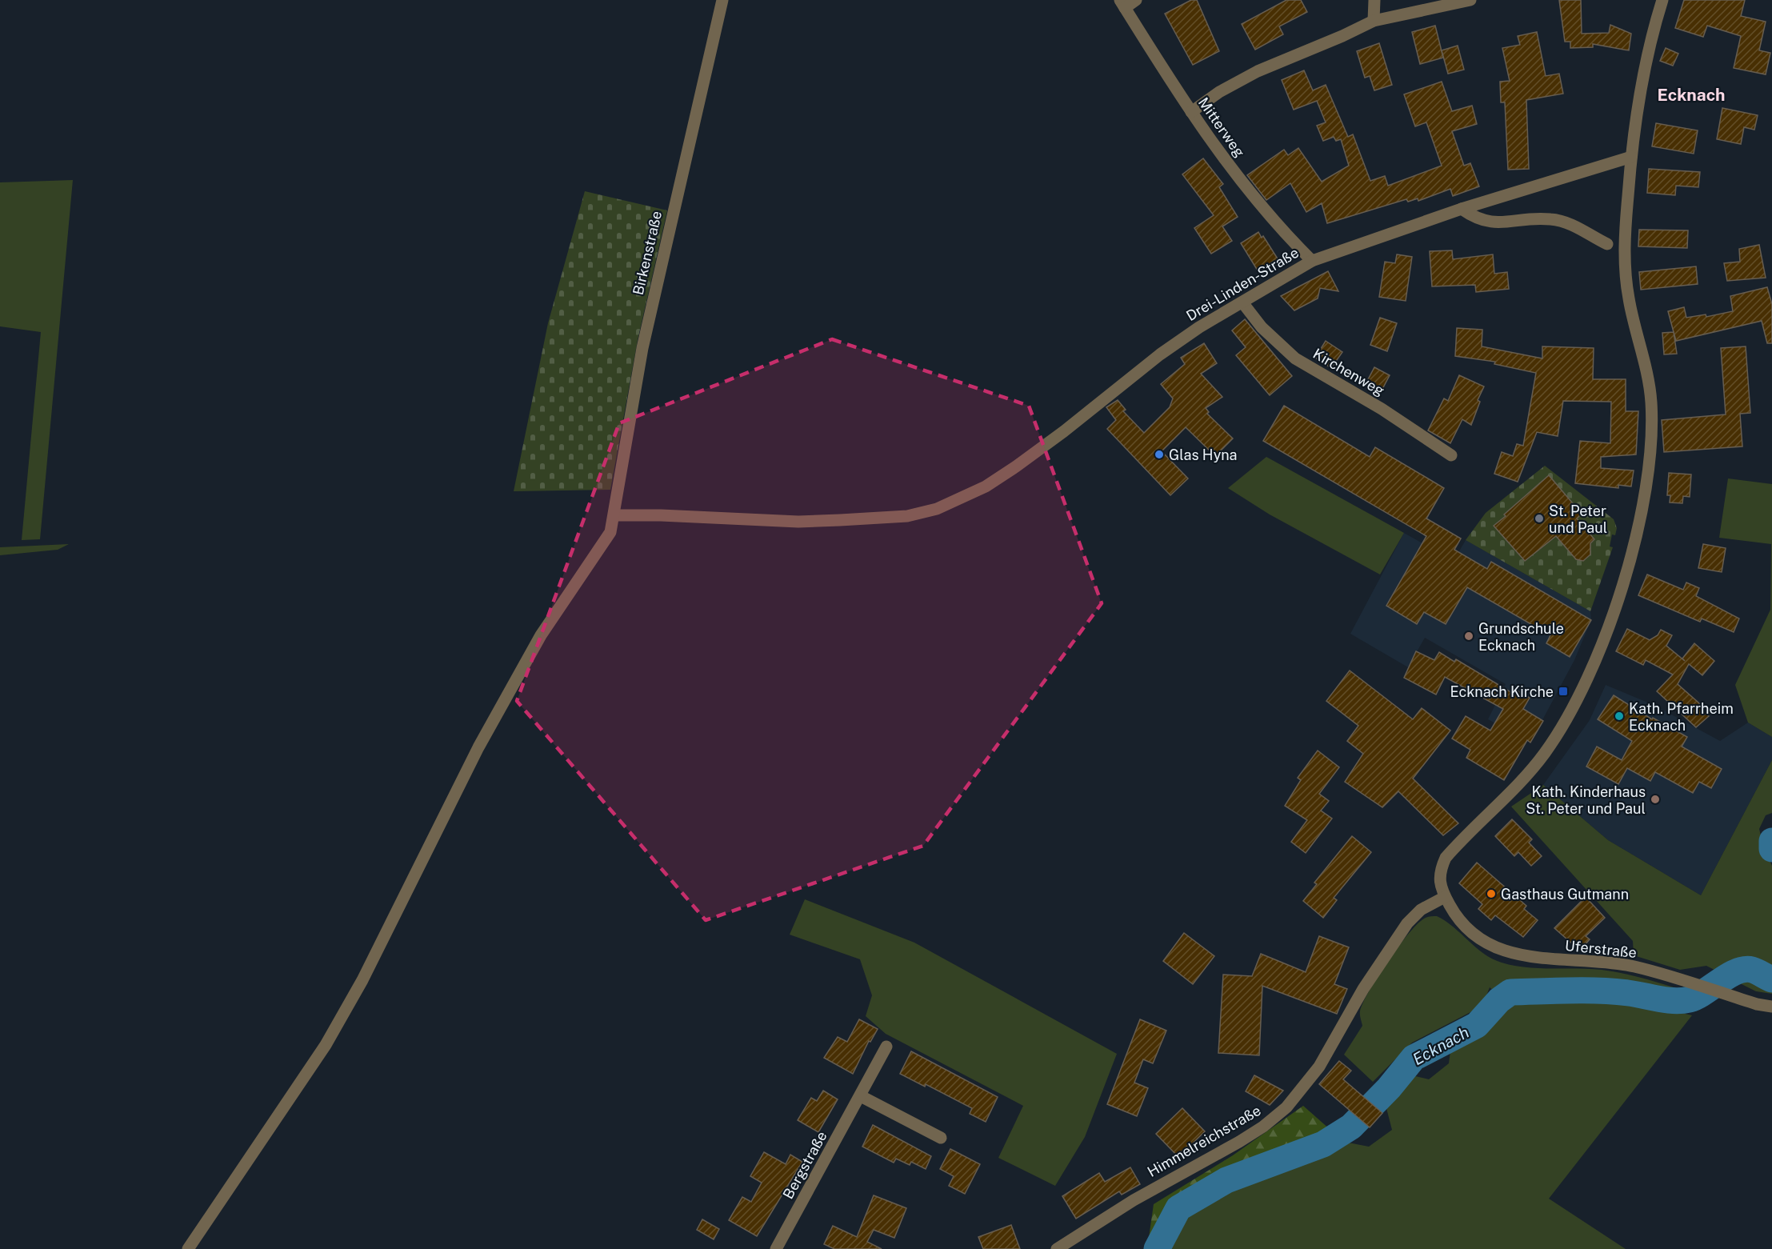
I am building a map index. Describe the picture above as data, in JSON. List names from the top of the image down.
{
  "streets": {
    "street": [
      "Mitterweg",
      "Birkenstraße",
      "Drei-Linden-Straße",
      "Kirchenweg",
      "Uferstraße",
      "Himmelreichstraße",
      "Bergstraße"
    ]
  },
  "crossings": [
    ["Mitterweg", "Drei-Linden-Straße"],
    ["Birkenstraße", "Drei-Linden-Straße"],
    ["Drei-Linden-Straße", "Kirchenweg"],
    ["Uferstraße", "Himmelreichstraße"]
  ],
  "districts": ["Ecknach"],
  "water": ["Ecknach"],
  "places": {
    "other": [
      "Glas Hyna",
      "St. Peter und Paul",
      "Grundschule Ecknach",
      "Kath. Pfarrheim Ecknach",
      "Kath. Kinderhaus St. Peter und Paul",
      "Gasthaus Gutmann"
    ],
    "transit": ["Ecknach Kirche"]
  }
}
